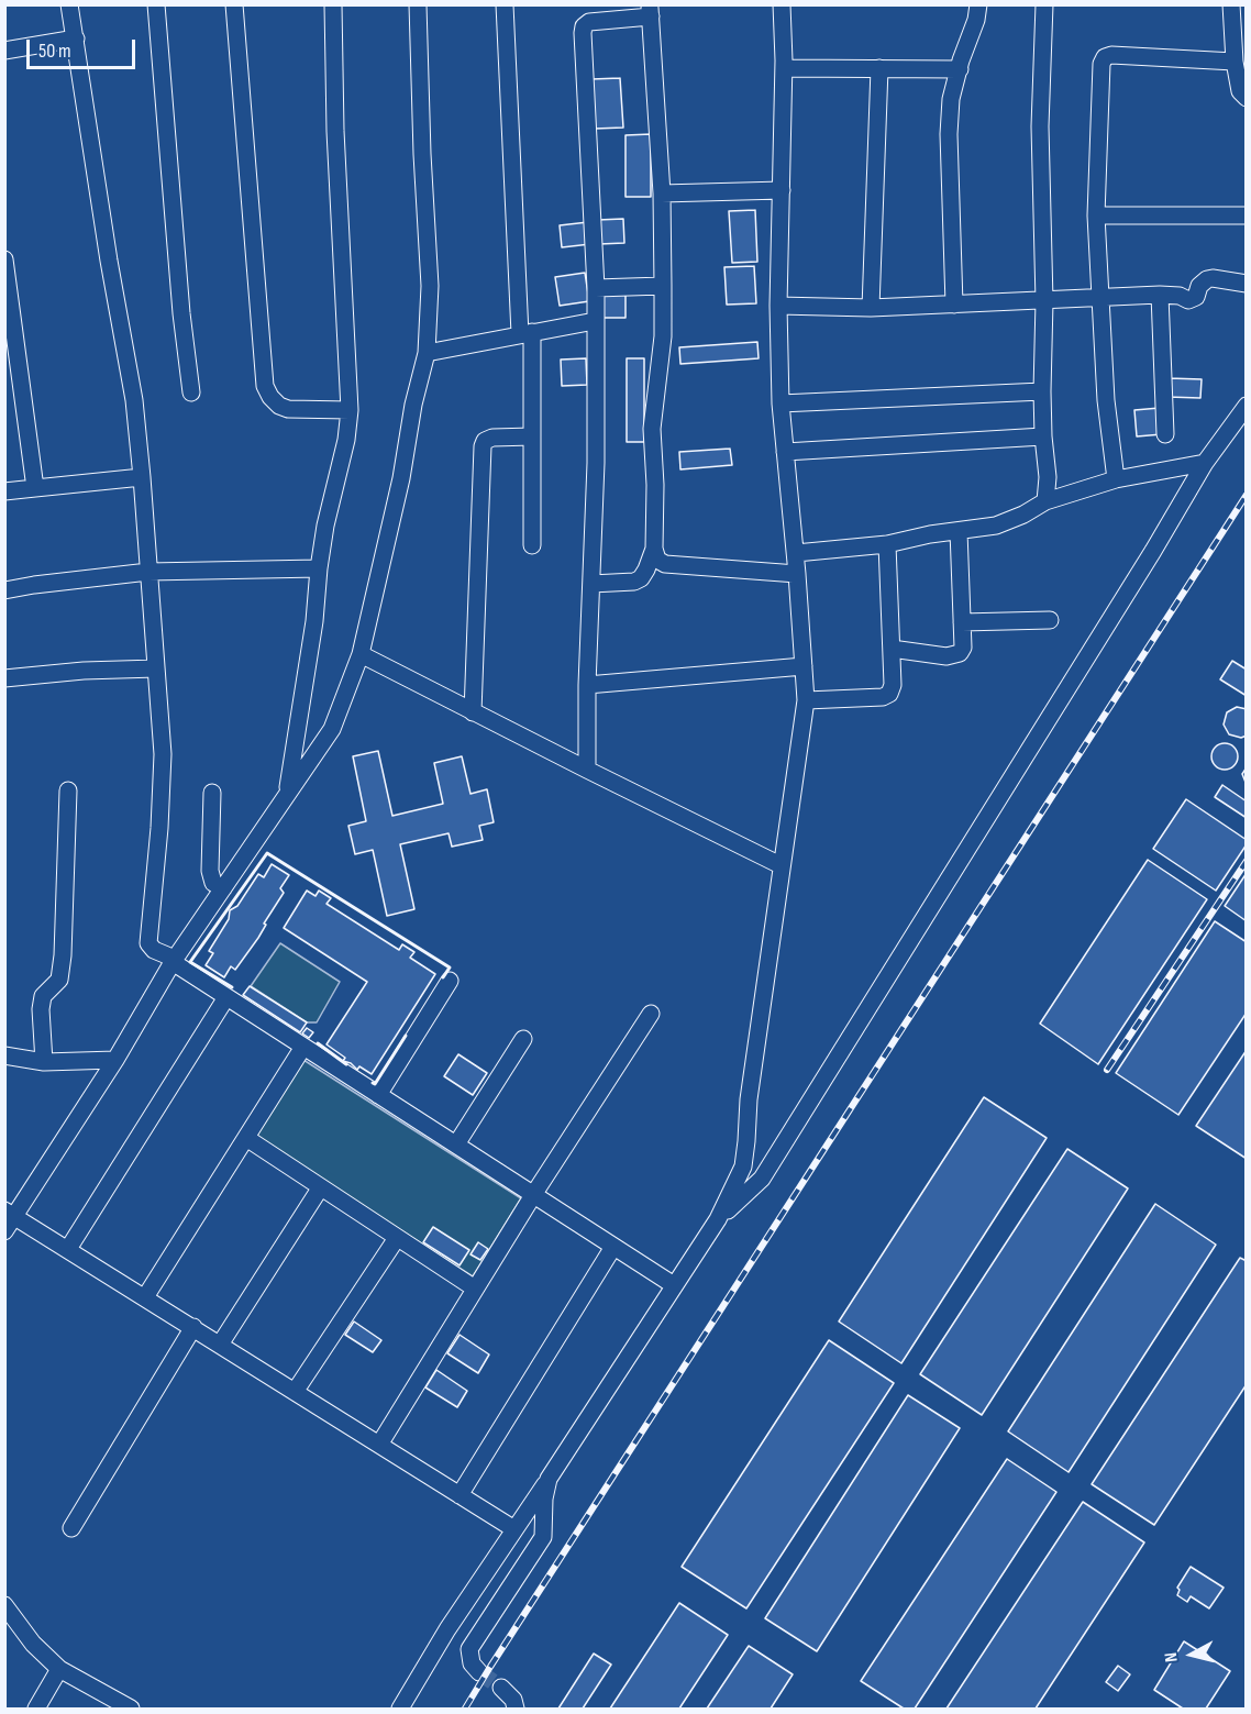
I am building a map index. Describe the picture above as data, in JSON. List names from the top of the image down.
{
  "scale_bar": "50 m",
  "north": "left"
}
